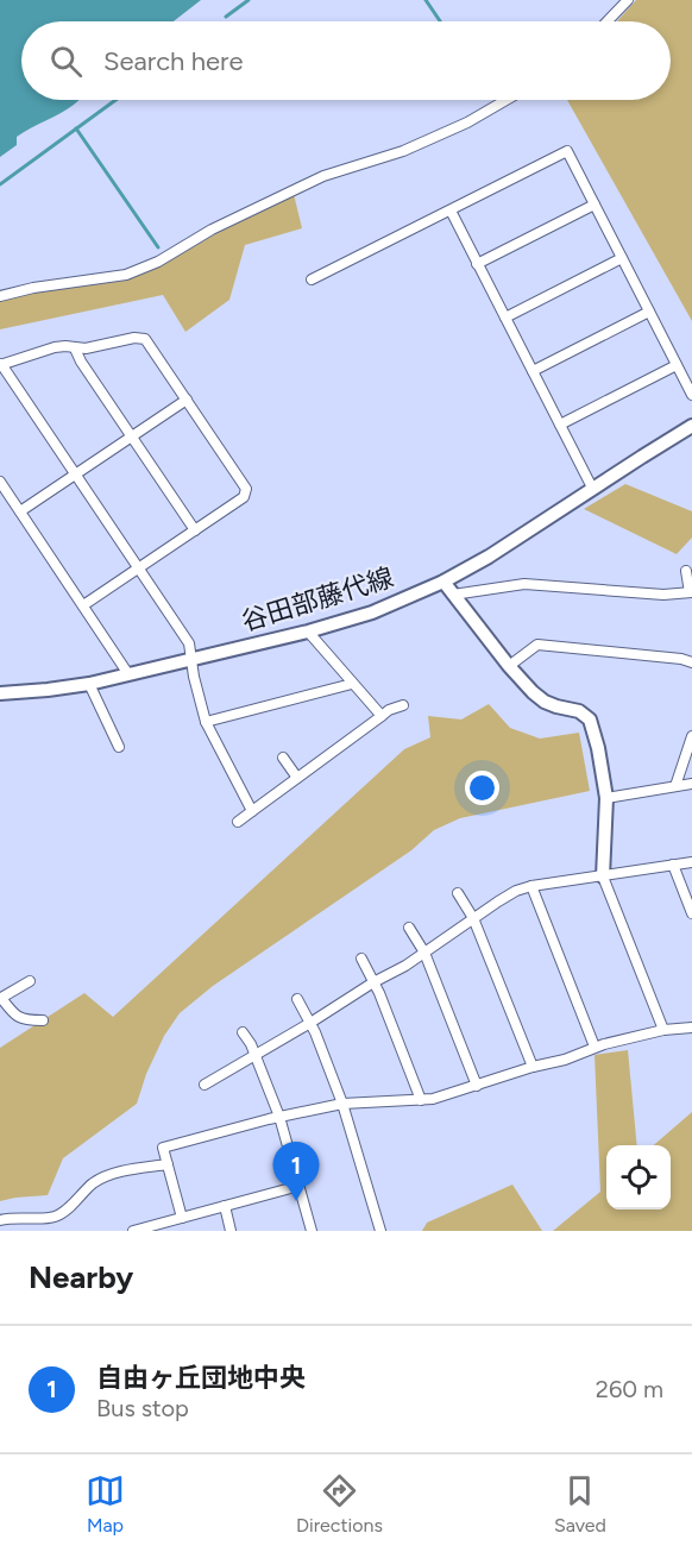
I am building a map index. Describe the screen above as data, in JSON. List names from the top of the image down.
{
  "streets": {
    "main road": ["谷田部藤代線"]
  },
  "page": {
    "search": "Search here",
    "pins": "1",
    "heading": "Nearby",
    "list": [
      {
        "mark": "1",
        "name": "自由ヶ丘団地中央",
        "note": "Bus stop",
        "value": "260 m"
      }
    ],
    "nav": ["Map", "Directions", "Saved"]
  }
}
